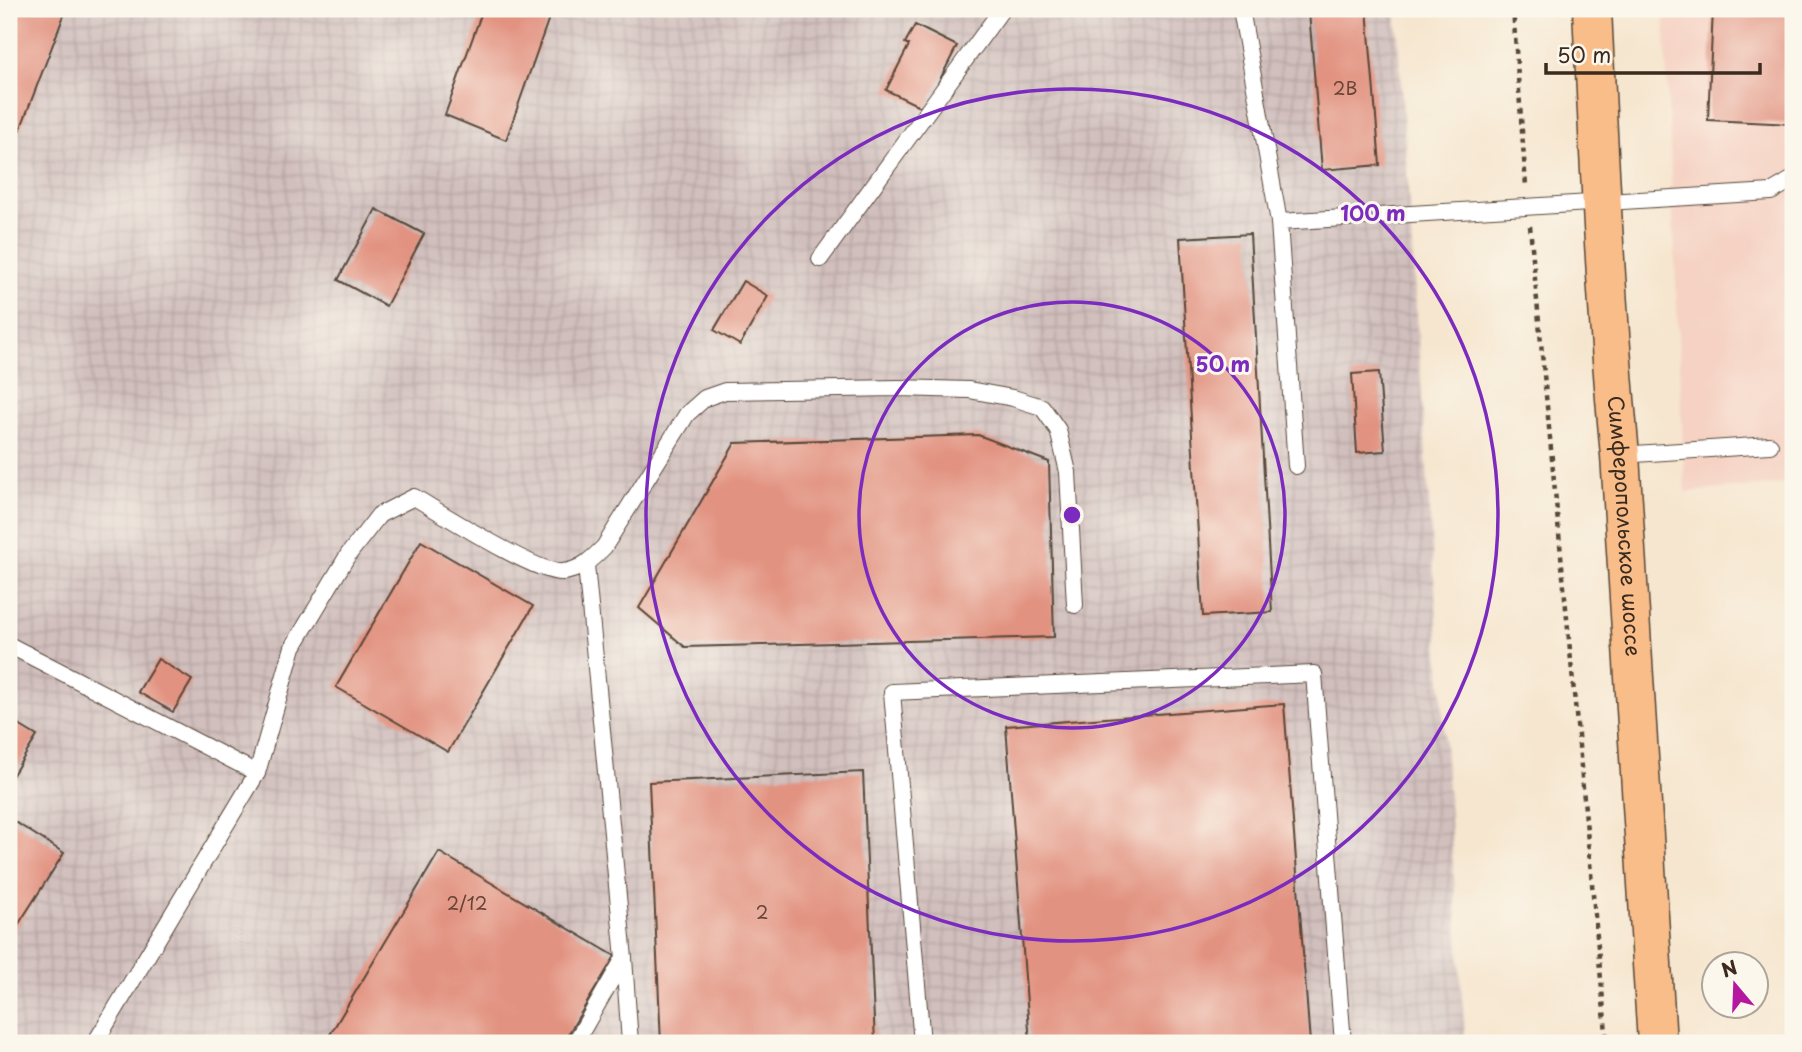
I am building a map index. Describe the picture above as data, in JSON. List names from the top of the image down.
{
  "streets": {
    "main road": ["Симферопольское шоссе"]
  },
  "house_numbers": ["2В", "2/12", "2"],
  "scale_bar": "50 m",
  "north": "top",
  "rings": ["100 m", "50 m"]
}
